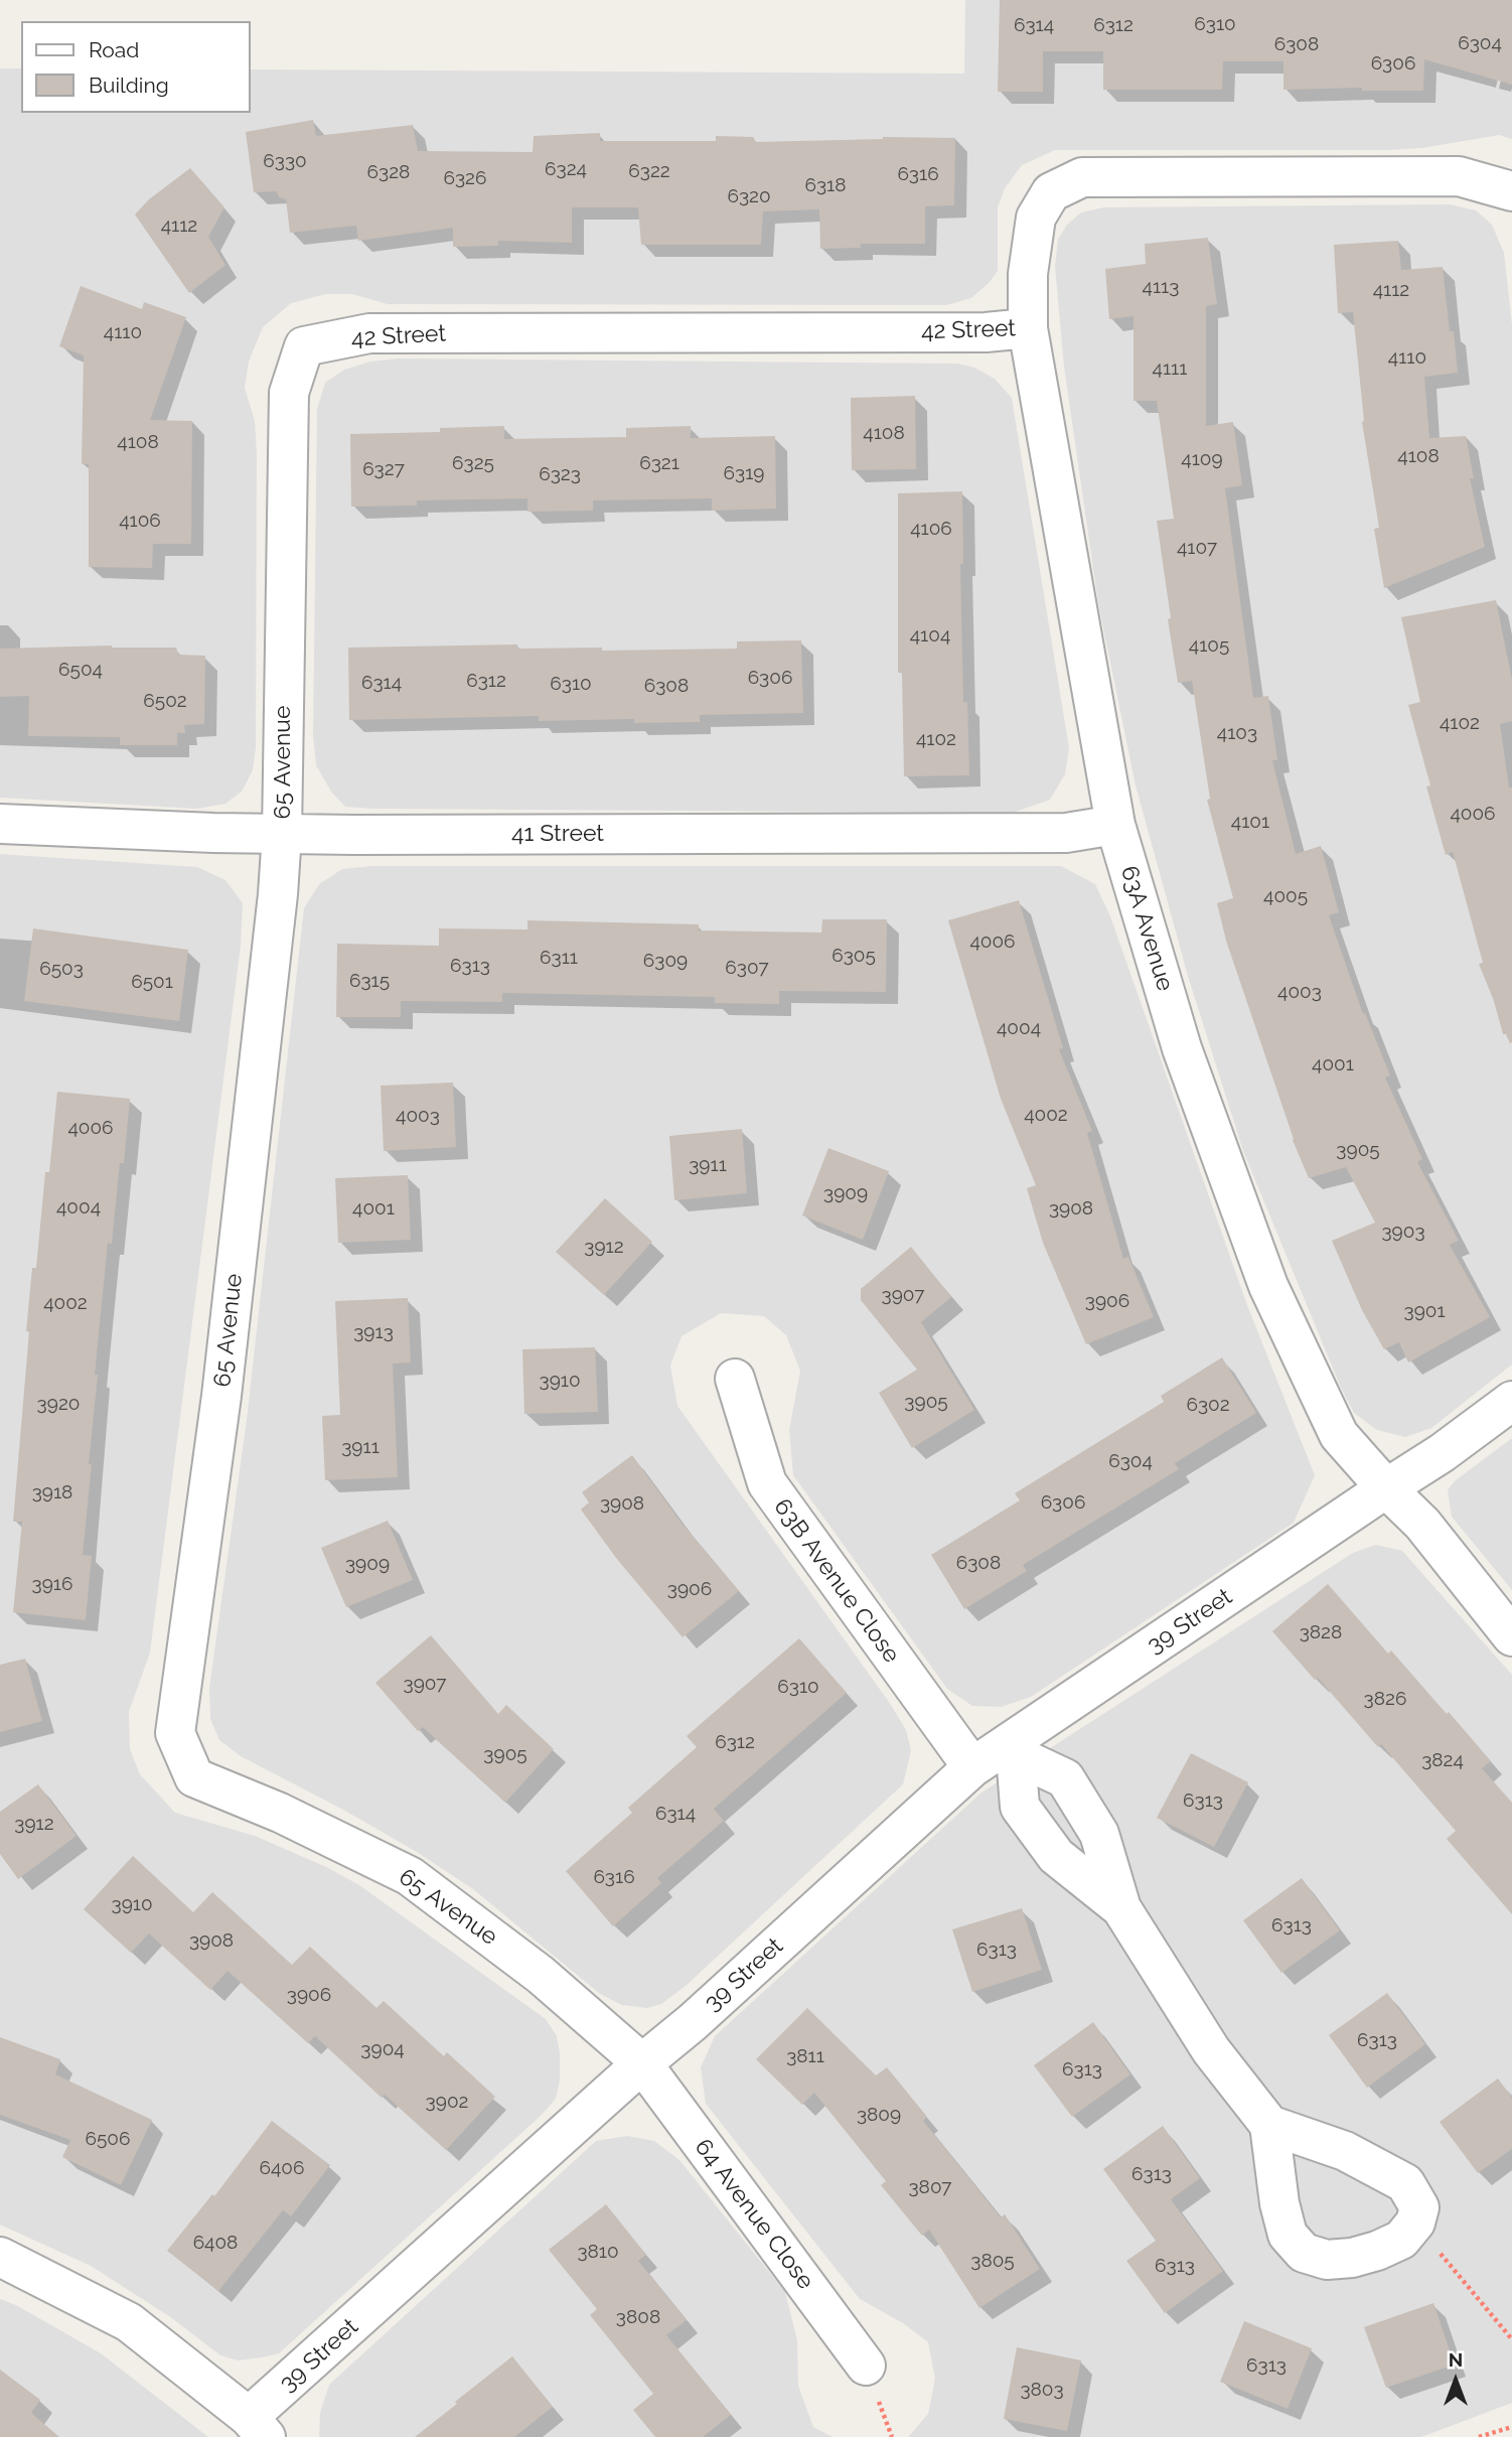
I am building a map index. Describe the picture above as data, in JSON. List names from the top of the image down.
{
  "streets": {
    "street": [
      "42 Street",
      "65 Avenue",
      "41 Street",
      "63A Avenue",
      "63B Avenue Close",
      "39 Street",
      "64 Avenue Close"
    ]
  },
  "crossings": [
    ["42 Street", "65 Avenue"],
    ["42 Street", "63A Avenue"],
    ["65 Avenue", "41 Street"],
    ["65 Avenue", "39 Street"],
    ["65 Avenue", "64 Avenue Close"],
    ["41 Street", "63A Avenue"],
    ["63A Avenue", "39 Street"],
    ["63B Avenue Close", "39 Street"],
    ["39 Street", "64 Avenue Close"]
  ],
  "house_numbers": [
    "6310",
    "6314",
    "6312",
    "6304",
    "6308",
    "6306",
    "6330",
    "6324",
    "6322",
    "6328",
    "6316",
    "6326",
    "6318",
    "6320",
    "4112",
    "4113",
    "4112",
    "4110",
    "4110",
    "4111",
    "4108",
    "4108",
    "4108",
    "4109",
    "6325",
    "6321",
    "6327",
    "6319",
    "6323",
    "4106",
    "4106",
    "4107",
    "4104",
    "4105",
    "6504",
    "6306",
    "6312",
    "6314",
    "6310",
    "6308",
    "6502",
    "4102",
    "4103",
    "4102",
    "4006",
    "4101",
    "4005",
    "4006",
    "6305",
    "6311",
    "6309",
    "6313",
    "6307",
    "6503",
    "6315",
    "6501",
    "4003",
    "4004",
    "4001",
    "4002",
    "4003",
    "4006",
    "3905",
    "3911",
    "3909",
    "4004",
    "4001",
    "3908",
    "3903",
    "3912",
    "3907",
    "3906",
    "4002",
    "3901",
    "3913",
    "3910",
    "3905",
    "3920",
    "6302",
    "3911",
    "6304",
    "3918",
    "6306",
    "3908",
    "6308",
    "3909",
    "3916",
    "3906",
    "3828",
    "3907",
    "6310",
    "3826",
    "6312",
    "3905",
    "3824",
    "6313",
    "6314",
    "3912",
    "6316",
    "3910",
    "6313",
    "3908",
    "6313",
    "3906",
    "6313",
    "3904",
    "3811",
    "6313",
    "3902",
    "3809",
    "6506",
    "6406",
    "6313",
    "3807",
    "6408",
    "3810",
    "3805",
    "6313",
    "3808",
    "6313",
    "3803"
  ],
  "legend": ["Road", "Building"],
  "north": "top"
}
